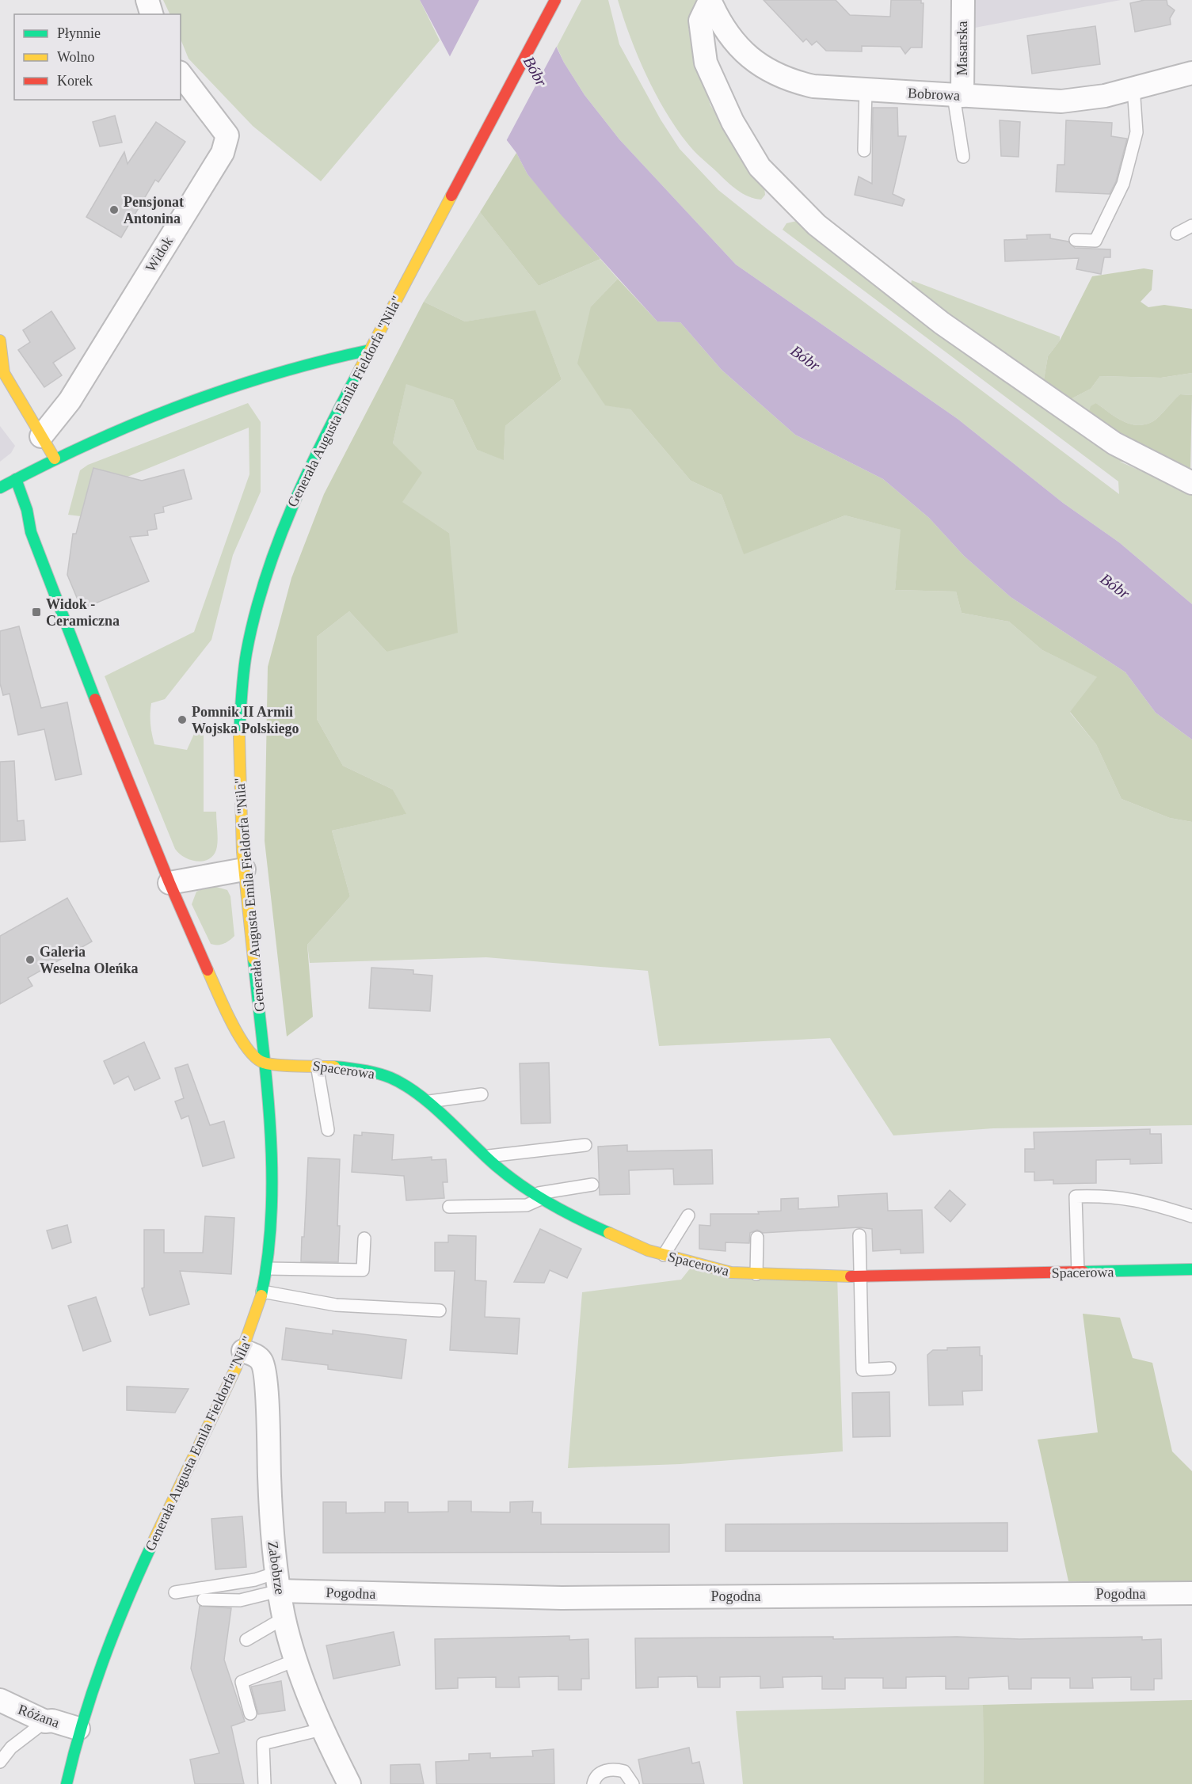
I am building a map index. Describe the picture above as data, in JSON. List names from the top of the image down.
{
  "streets": {
    "main road": ["Generała Augusta Emila Fieldorfa \"Nila\"", "Spacerowa"],
    "street": [
      "Masarska",
      "Bobrowa",
      "Widok",
      "Zabobrze",
      "Pogodna",
      "Różana"
    ]
  },
  "crossings": [
    ["Masarska", "Bobrowa"],
    ["Generała Augusta Emila Fieldorfa \"Nila\"", "Spacerowa"],
    ["Generała Augusta Emila Fieldorfa \"Nila\"", "Zabobrze"],
    ["Generała Augusta Emila Fieldorfa \"Nila\"", "Różana"],
    ["Zabobrze", "Pogodna"]
  ],
  "water": ["Bóbr"],
  "places": {
    "other": ["Pensjonat Antonina", "Pomnik II Armii Wojska Polskiego", "Galeria Weselna Oleńka"],
    "transit": ["Widok - Ceramiczna"]
  },
  "legend": ["Płynnie", "Wolno", "Korek"]
}
